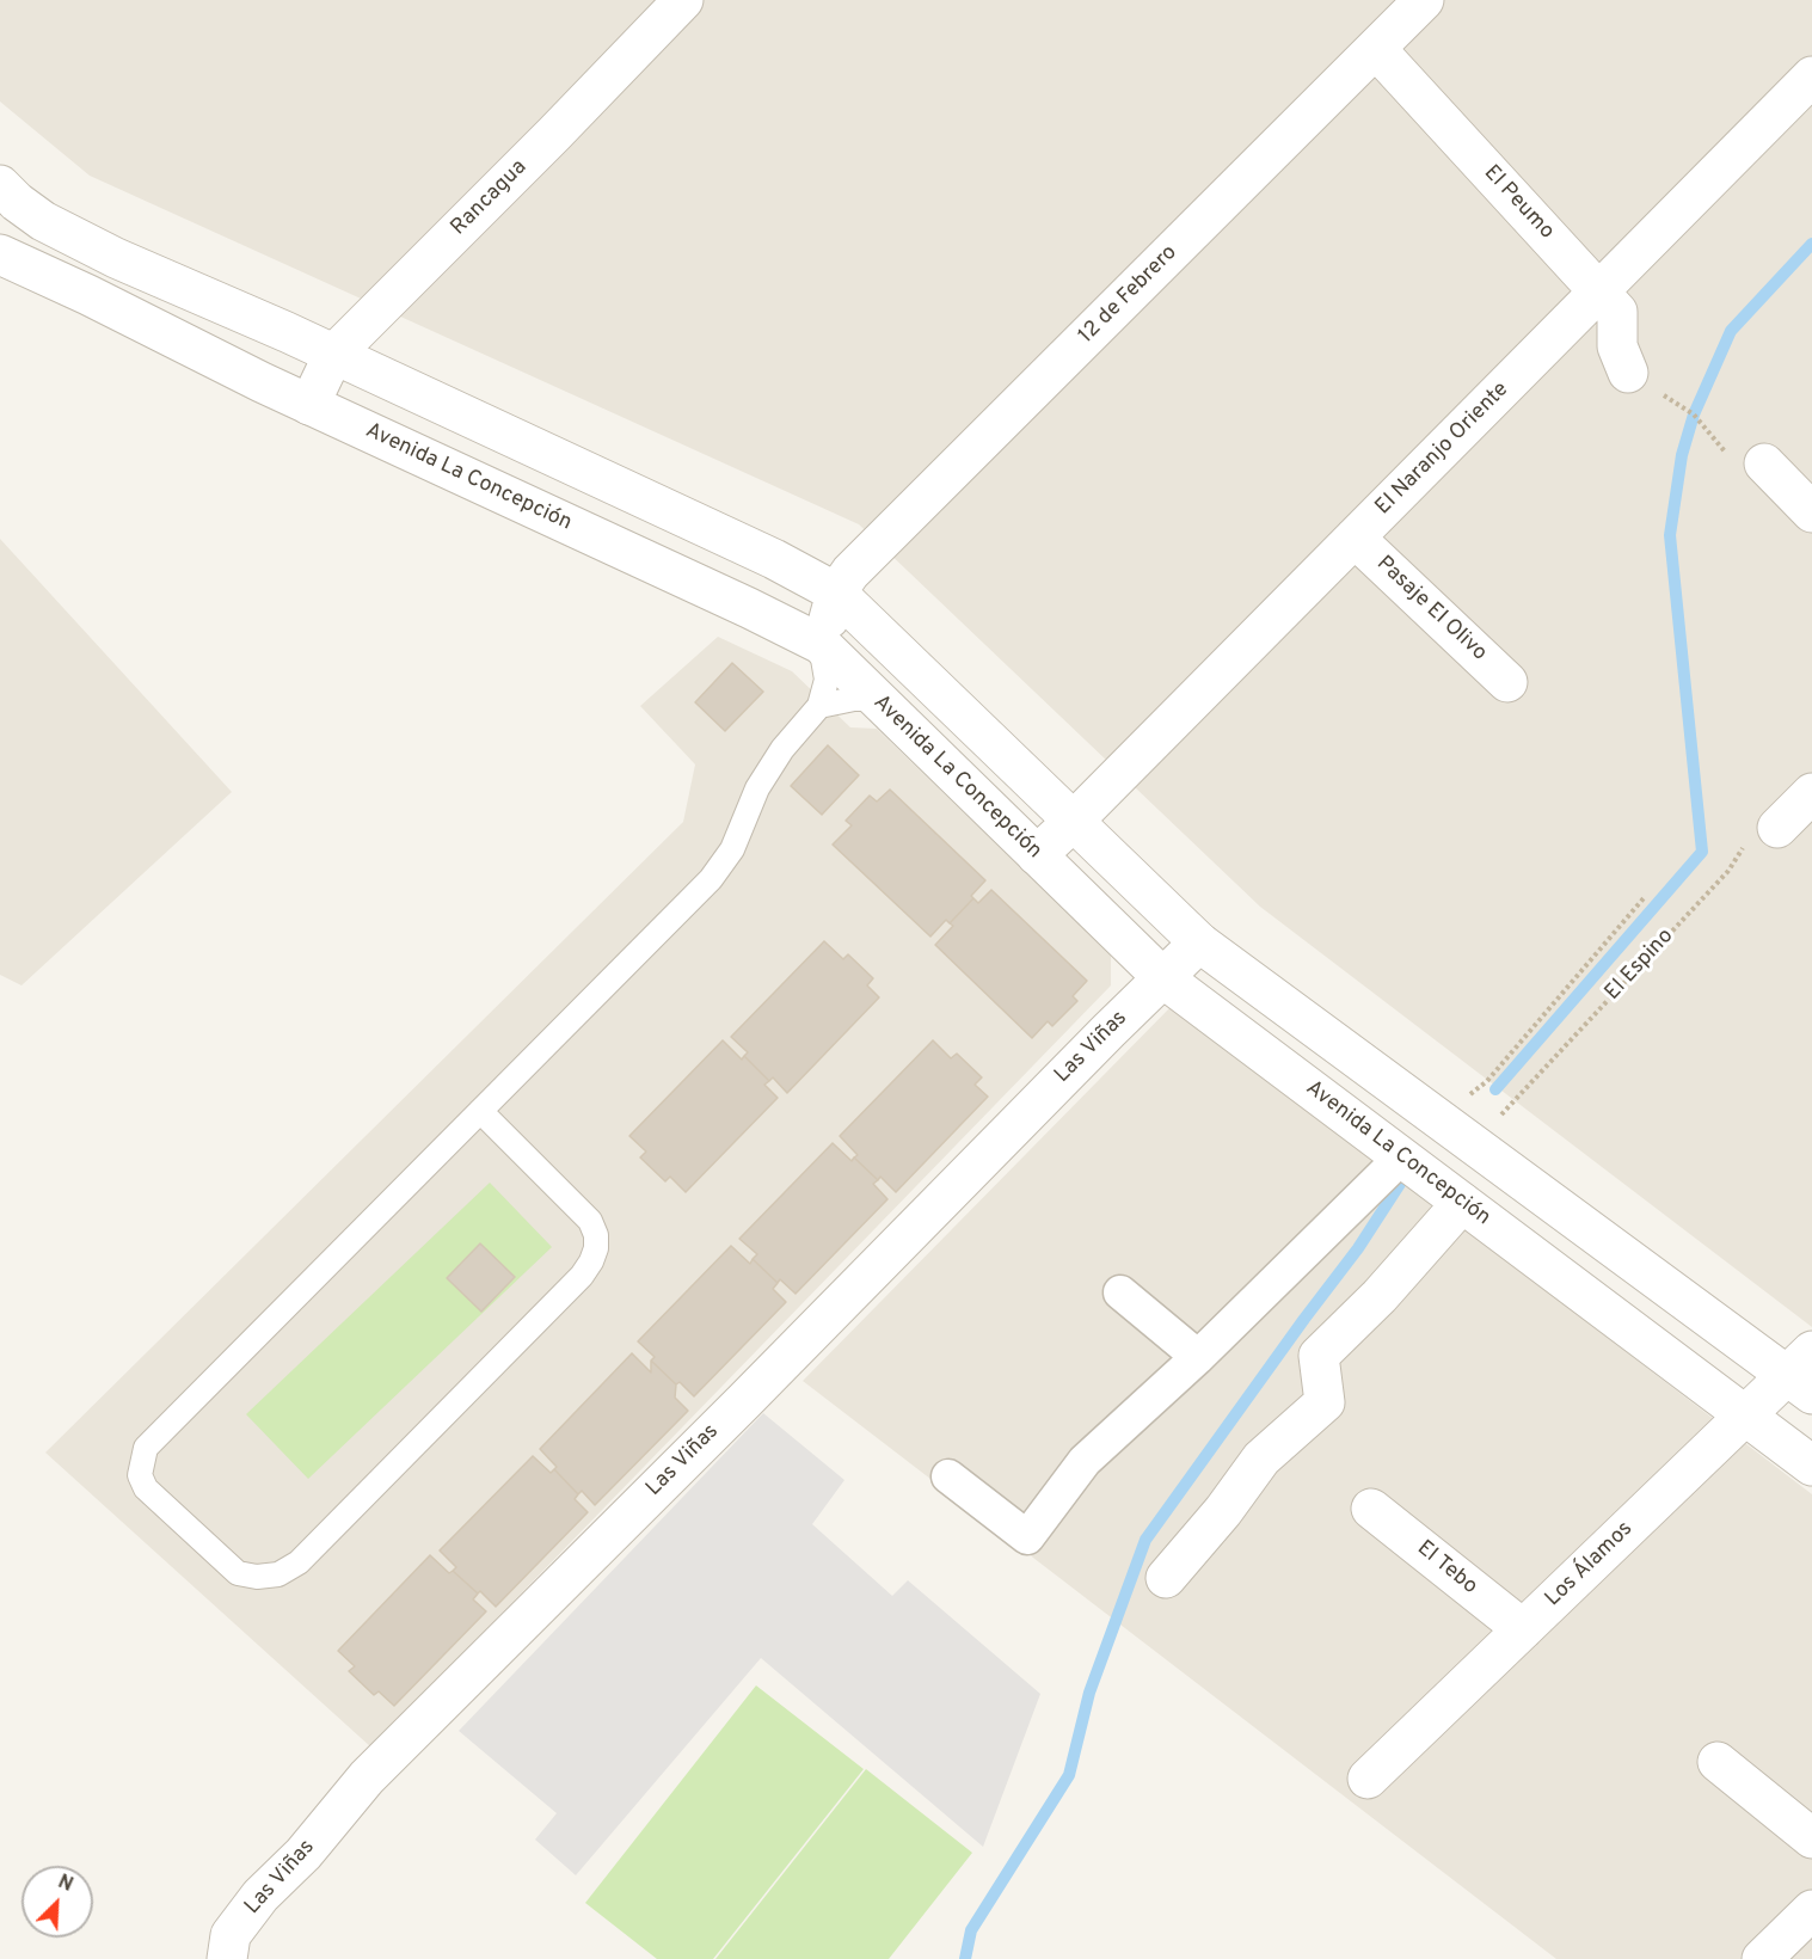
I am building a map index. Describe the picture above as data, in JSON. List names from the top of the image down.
{
  "streets": {
    "street": [
      "Rancagua",
      "El Peumo",
      "12 de Febrero",
      "El Naranjo Oriente",
      "Avenida La Concepción",
      "Pasaje El Olivo",
      "Las Viñas",
      "Los Álamos",
      "El Tebo"
    ],
    "path": ["El Espino"]
  },
  "crossings": [
    ["Rancagua", "Avenida La Concepción"],
    ["El Peumo", "12 de Febrero"],
    ["El Peumo", "El Naranjo Oriente"],
    ["El Naranjo Oriente", "Avenida La Concepción"],
    ["El Naranjo Oriente", "Pasaje El Olivo"],
    ["Avenida La Concepción", "Las Viñas"],
    ["Avenida La Concepción", "Los Álamos"],
    ["Los Álamos", "El Tebo"]
  ],
  "north": "top right"
}
